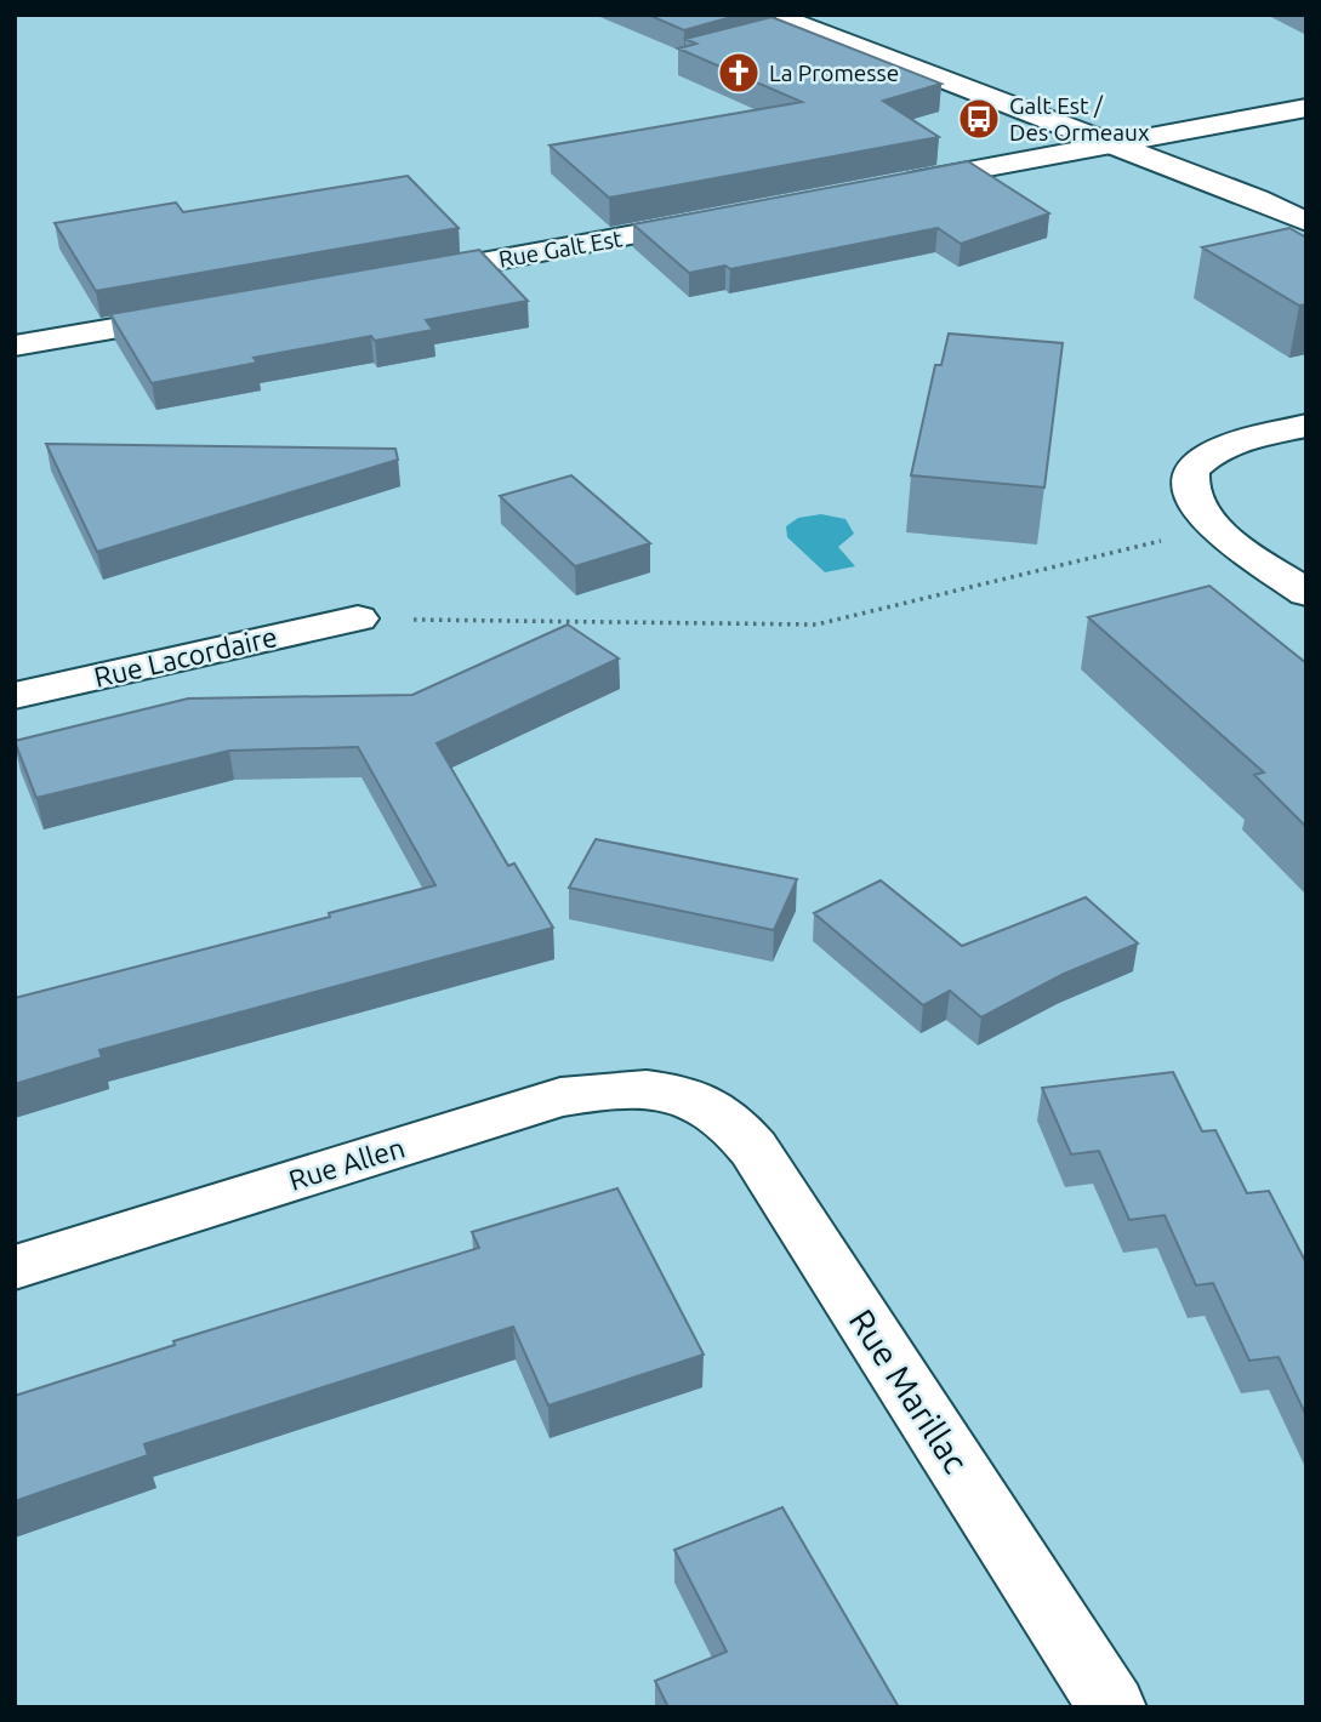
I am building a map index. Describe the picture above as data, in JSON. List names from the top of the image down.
{
  "streets": {
    "street": [
      "Rue Galt Est",
      "Rue Lacordaire",
      "Rue Allen",
      "Rue Marillac"
    ]
  },
  "crossings": [
    ["Rue Allen", "Rue Marillac"]
  ],
  "places": {
    "church": ["La Promesse"],
    "bus stop": ["Galt Est / Des Ormeaux"]
  }
}
